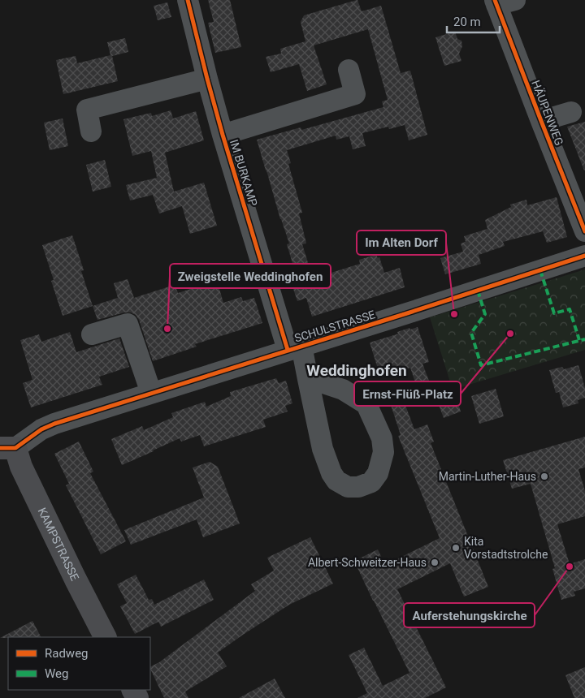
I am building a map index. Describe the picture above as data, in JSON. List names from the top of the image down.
{
  "streets": {
    "main road": ["KAMPSTRASSE"],
    "street": ["HÄUPENWEG", "IM BURKAMP", "SCHULSTRASSE"]
  },
  "crossings": [
    ["IM BURKAMP", "SCHULSTRASSE"],
    ["SCHULSTRASSE", "KAMPSTRASSE"]
  ],
  "districts": ["Weddinghofen"],
  "places": [
    "Im Alten Dorf",
    "Zweigstelle Weddinghofen",
    "Ernst-Flüß-Platz",
    "Martin-Luther-Haus",
    "Kita Vorstadtstrolche",
    "Albert-Schweitzer-Haus",
    "Auferstehungskirche"
  ],
  "legend": ["Radweg", "Weg"],
  "scale_bar": "20 m"
}
